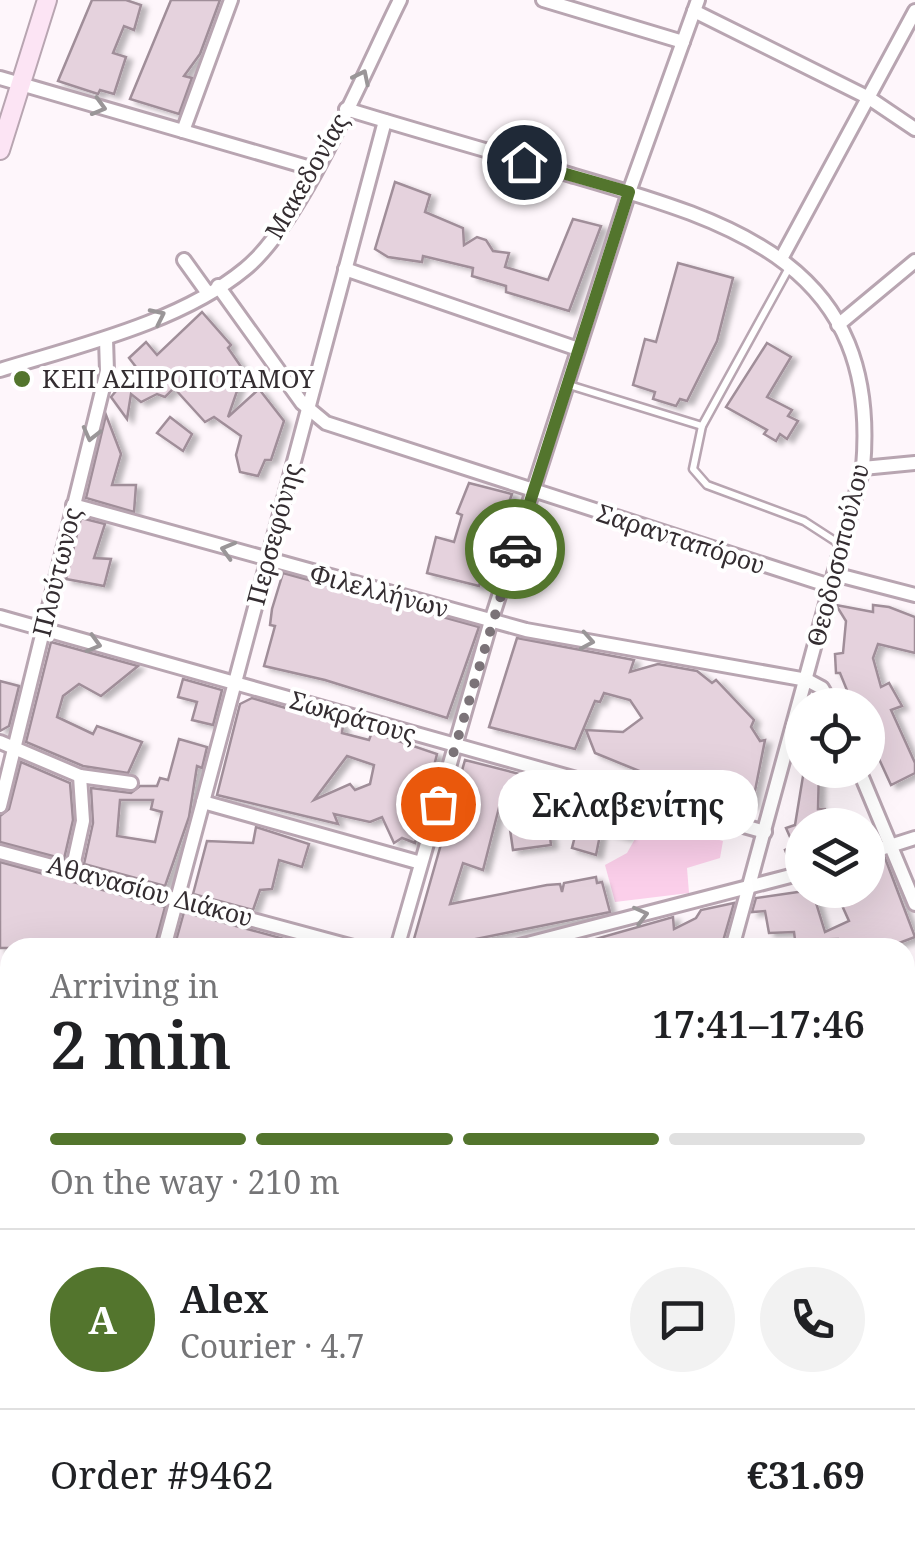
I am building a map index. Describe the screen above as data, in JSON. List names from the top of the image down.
{
  "streets": {
    "street": [
      "Μακεδονίας",
      "Περσεφόνης",
      "Σαρανταπόρου",
      "Θεοδοσοπούλου",
      "Πλούτωνος",
      "Φιλελλήνων",
      "Σωκράτους",
      "Αθανασίου Διάκου"
    ]
  },
  "crossings": [
    ["Μακεδονίας", "Θεοδοσοπούλου"],
    ["Μακεδονίας", "Πλούτωνος"],
    ["Περσεφόνης", "Σαρανταπόρου"],
    ["Περσεφόνης", "Θεοδοσοπούλου"],
    ["Περσεφόνης", "Φιλελλήνων"],
    ["Περσεφόνης", "Σωκράτους"],
    ["Περσεφόνης", "Αθανασίου Διάκου"],
    ["Σαρανταπόρου", "Θεοδοσοπούλου"],
    ["Θεοδοσοπούλου", "Φιλελλήνων"],
    ["Θεοδοσοπούλου", "Σωκράτους"],
    ["Πλούτωνος", "Φιλελλήνων"],
    ["Πλούτωνος", "Σωκράτους"]
  ],
  "one_way": ["Μακεδονίας", "Πλούτωνος"],
  "places": ["ΚΕΠ ΑΣΠΡΟΠΟΤΑΜΟΥ", "Σκλαβενίτης"],
  "page": {
    "bubble": "Σκλαβενίτης",
    "heading": ["2 min", "Arriving in", "17:41–17:46"],
    "panel": [
      "Alex",
      "Courier · 4.7",
      "Order #9462",
      "€31.69"
    ],
    "bar": "On the way · 210 m",
    "round": "A"
  }
}
